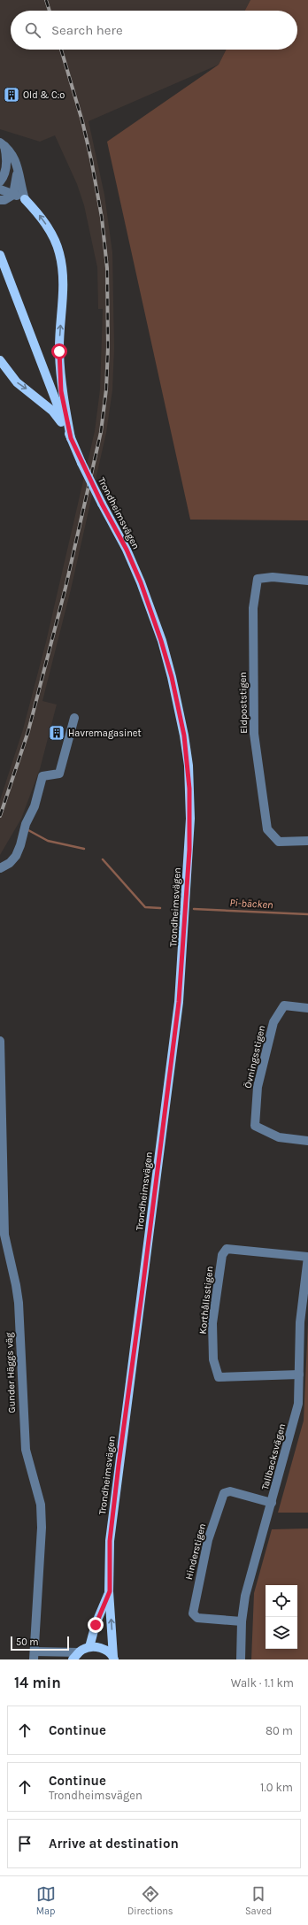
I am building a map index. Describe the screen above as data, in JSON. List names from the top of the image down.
{
  "streets": {
    "main road": ["Trondheimsvägen"],
    "street": [
      "Eldpoststigen",
      "Övningsstigen",
      "Korthållsstigen",
      "Gunder Häggs väg",
      "Tallbacksvägen",
      "Hinderstigen"
    ]
  },
  "crossings": [
    ["Korthållsstigen", "Tallbacksvägen"],
    ["Tallbacksvägen", "Hinderstigen"]
  ],
  "water": ["Pi-bäcken"],
  "places": {
    "building": ["Old & C:o", "Havremagasinet"]
  },
  "scale_bar": "50 m",
  "page": {
    "search": "Search here",
    "scale": "50 m",
    "heading": ["14 min", "Walk · 1.1 km"],
    "list": [
      ["Continue", "80 m"],
      ["Continue", "Trondheimsvägen", "1.0 km"],
      "Arrive at destination"
    ],
    "nav": ["Map", "Directions", "Saved"]
  }
}
